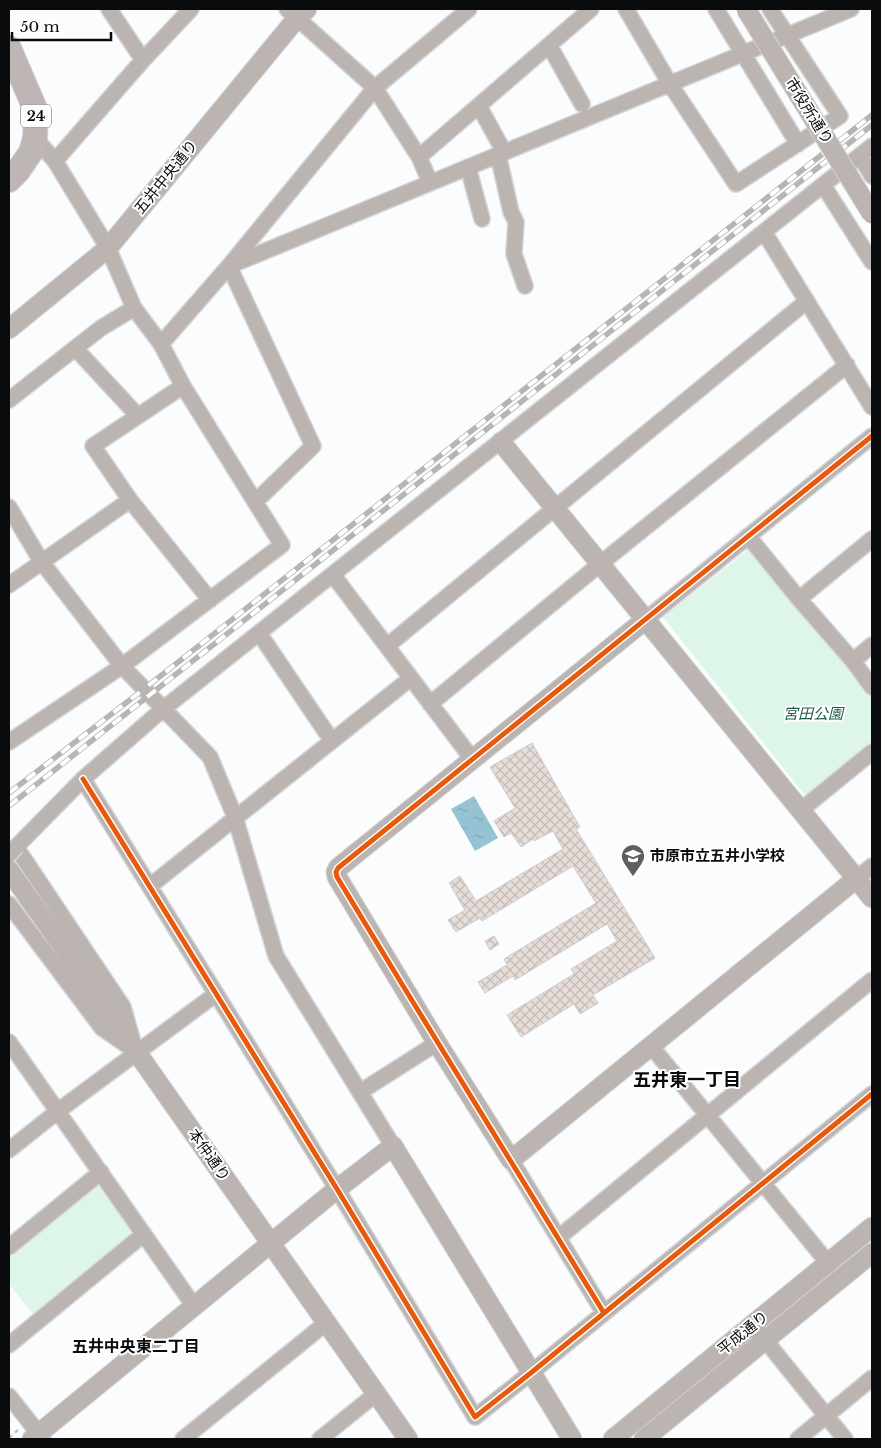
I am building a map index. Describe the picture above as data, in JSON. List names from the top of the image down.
{
  "streets": {
    "main road": ["24"],
    "street": [
      "市役所通り",
      "五井中央通り",
      "本仲通り",
      "平成通り"
    ]
  },
  "districts": ["五井東一丁目", "五井中央東二丁目"],
  "parks": ["宮田公園"],
  "places": {
    "school or university": ["市原市立五井小学校"]
  },
  "scale_bar": "50 m"
}
